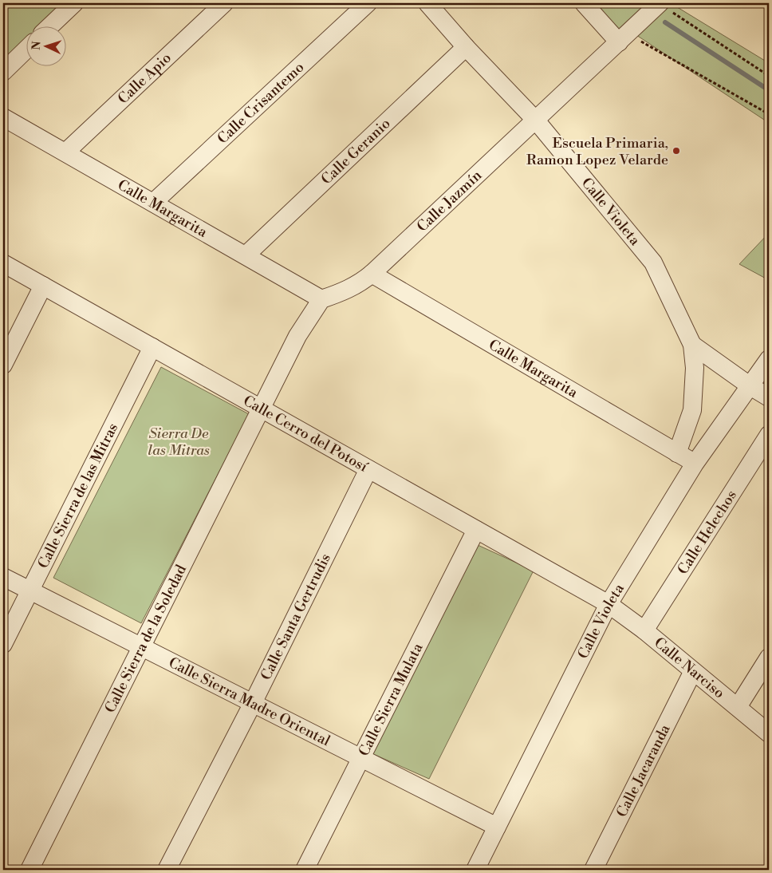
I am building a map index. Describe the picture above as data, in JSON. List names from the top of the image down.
{
  "streets": {
    "street": [
      "Calle Apio",
      "Calle Crisantemo",
      "Calle Geranio",
      "Calle Jazmín",
      "Calle Margarita",
      "Calle Violeta",
      "Calle Cerro del Potosí",
      "Calle Sierra de las Mitras",
      "Calle Helechos",
      "Calle Santa Gertrudis",
      "Calle Sierra de la Soledad",
      "Calle Narciso",
      "Calle Sierra Mulata",
      "Calle Sierra Madre Oriental",
      "Calle Jacaranda"
    ]
  },
  "crossings": [
    ["Calle Apio", "Calle Margarita"],
    ["Calle Crisantemo", "Calle Margarita"],
    ["Calle Geranio", "Calle Margarita"],
    ["Calle Geranio", "Calle Violeta"],
    ["Calle Jazmín", "Calle Margarita"],
    ["Calle Jazmín", "Calle Violeta"],
    ["Calle Margarita", "Calle Violeta"],
    ["Calle Violeta", "Calle Cerro del Potosí"],
    ["Calle Violeta", "Calle Narciso"],
    ["Calle Violeta", "Calle Sierra Madre Oriental"],
    ["Calle Cerro del Potosí", "Calle Sierra de las Mitras"],
    ["Calle Cerro del Potosí", "Calle Santa Gertrudis"],
    ["Calle Cerro del Potosí", "Calle Sierra de la Soledad"],
    ["Calle Cerro del Potosí", "Calle Narciso"],
    ["Calle Cerro del Potosí", "Calle Sierra Mulata"],
    ["Calle Sierra de las Mitras", "Calle Sierra Madre Oriental"],
    ["Calle Helechos", "Calle Narciso"],
    ["Calle Santa Gertrudis", "Calle Sierra Madre Oriental"],
    ["Calle Sierra de la Soledad", "Calle Sierra Madre Oriental"],
    ["Calle Narciso", "Calle Jacaranda"],
    ["Calle Sierra Mulata", "Calle Sierra Madre Oriental"]
  ],
  "parks": ["Sierra De las Mitras"],
  "places": ["Escuela Primaria, Ramon Lopez Velarde"],
  "north": "left"
}
